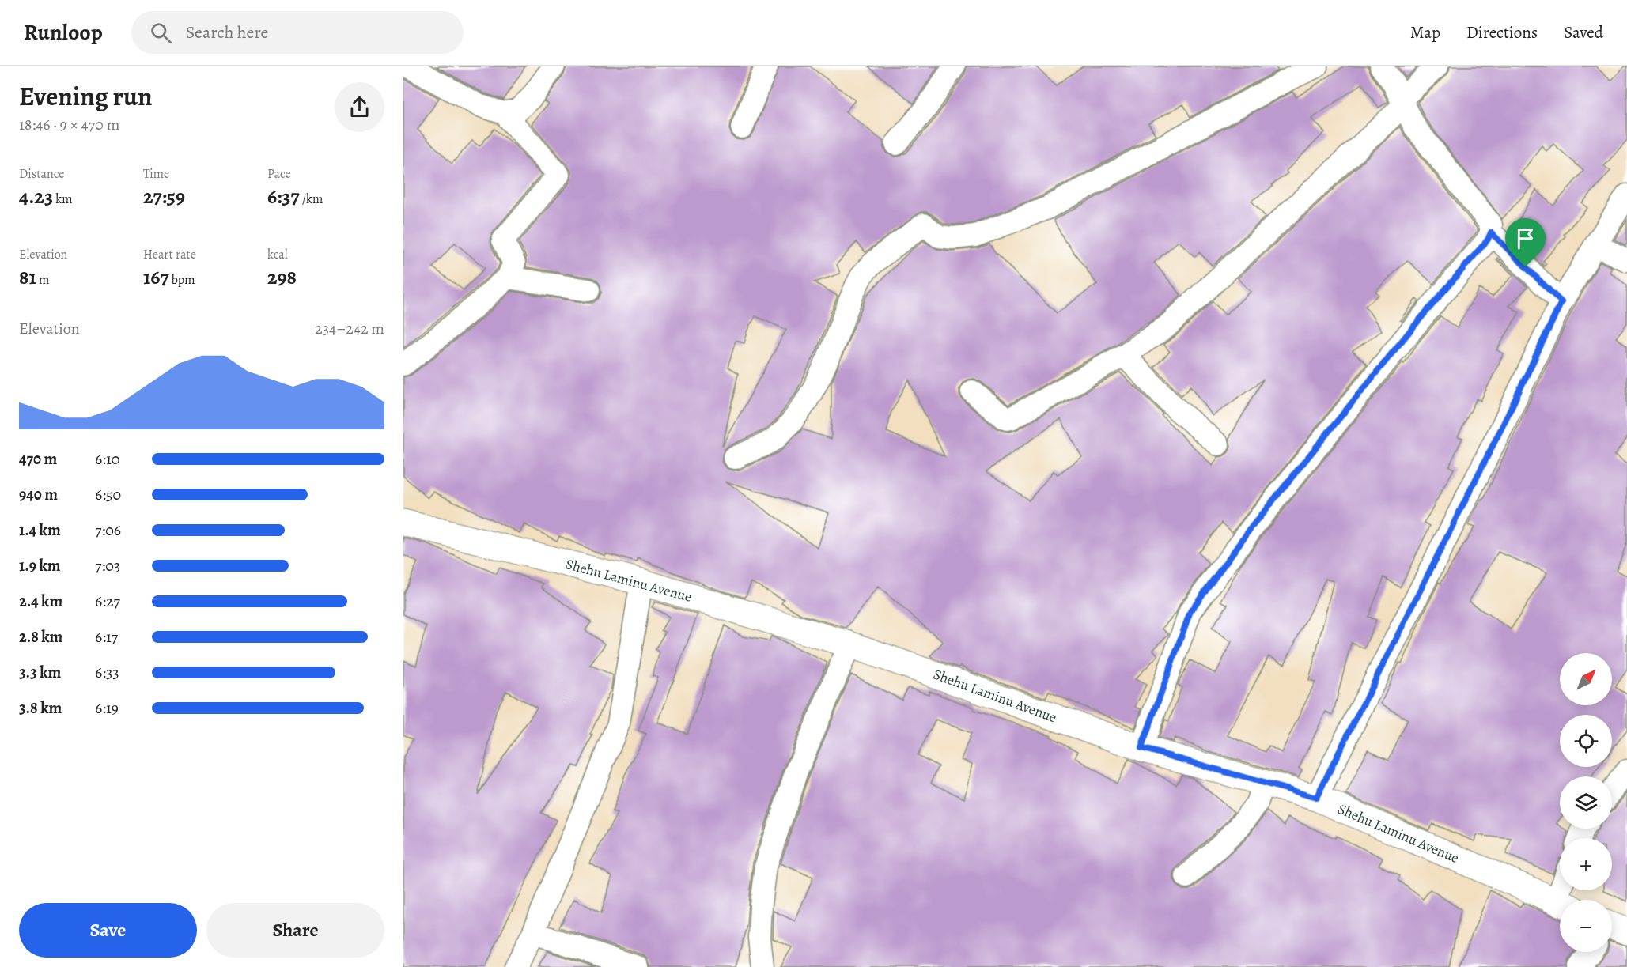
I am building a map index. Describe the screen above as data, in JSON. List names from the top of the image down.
{
  "streets": {
    "street": ["Shehu Laminu Avenue"]
  },
  "north": "top right",
  "page": {
    "header": "Runloop",
    "search": "Search here",
    "nav": ["Map", "Directions", "Saved"],
    "heading": ["Evening run", "18:46 · 9 × 470 m"],
    "stats": [
      ["Distance", "4.23 km"],
      ["Time", "27:59"],
      ["Pace", "6:37 /km"],
      ["Elevation", "81 m"],
      ["Heart rate", "167 bpm"],
      ["kcal", "298"]
    ],
    "chart": ["Elevation", "234–242 m"],
    "list": [
      {
        "name": "470 m",
        "note": "6:10"
      },
      {
        "name": "940 m",
        "note": "6:50"
      },
      {
        "name": "1.4 km",
        "note": "7:06"
      },
      {
        "name": "1.9 km",
        "note": "7:03"
      },
      {
        "name": "2.4 km",
        "note": "6:27"
      },
      {
        "name": "2.8 km",
        "note": "6:17"
      },
      {
        "name": "3.3 km",
        "note": "6:33"
      },
      {
        "name": "3.8 km",
        "note": "6:19"
      }
    ],
    "map_buttons": ["+", "−"],
    "buttons": ["Save", "Share"]
  }
}
